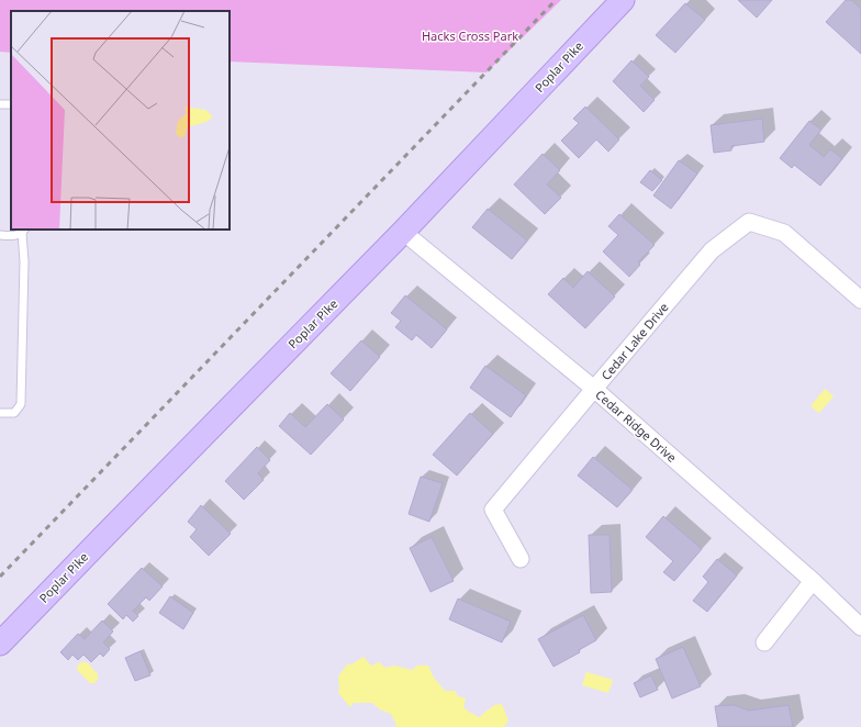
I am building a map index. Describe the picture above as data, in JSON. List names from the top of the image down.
{
  "streets": {
    "main road": ["Poplar Pike"],
    "street": ["Cedar Lake Drive", "Cedar Ridge Drive"]
  },
  "crossings": [
    ["Poplar Pike", "Cedar Ridge Drive"],
    ["Cedar Lake Drive", "Cedar Ridge Drive"]
  ],
  "parks": ["Hacks Cross Park"]
}
